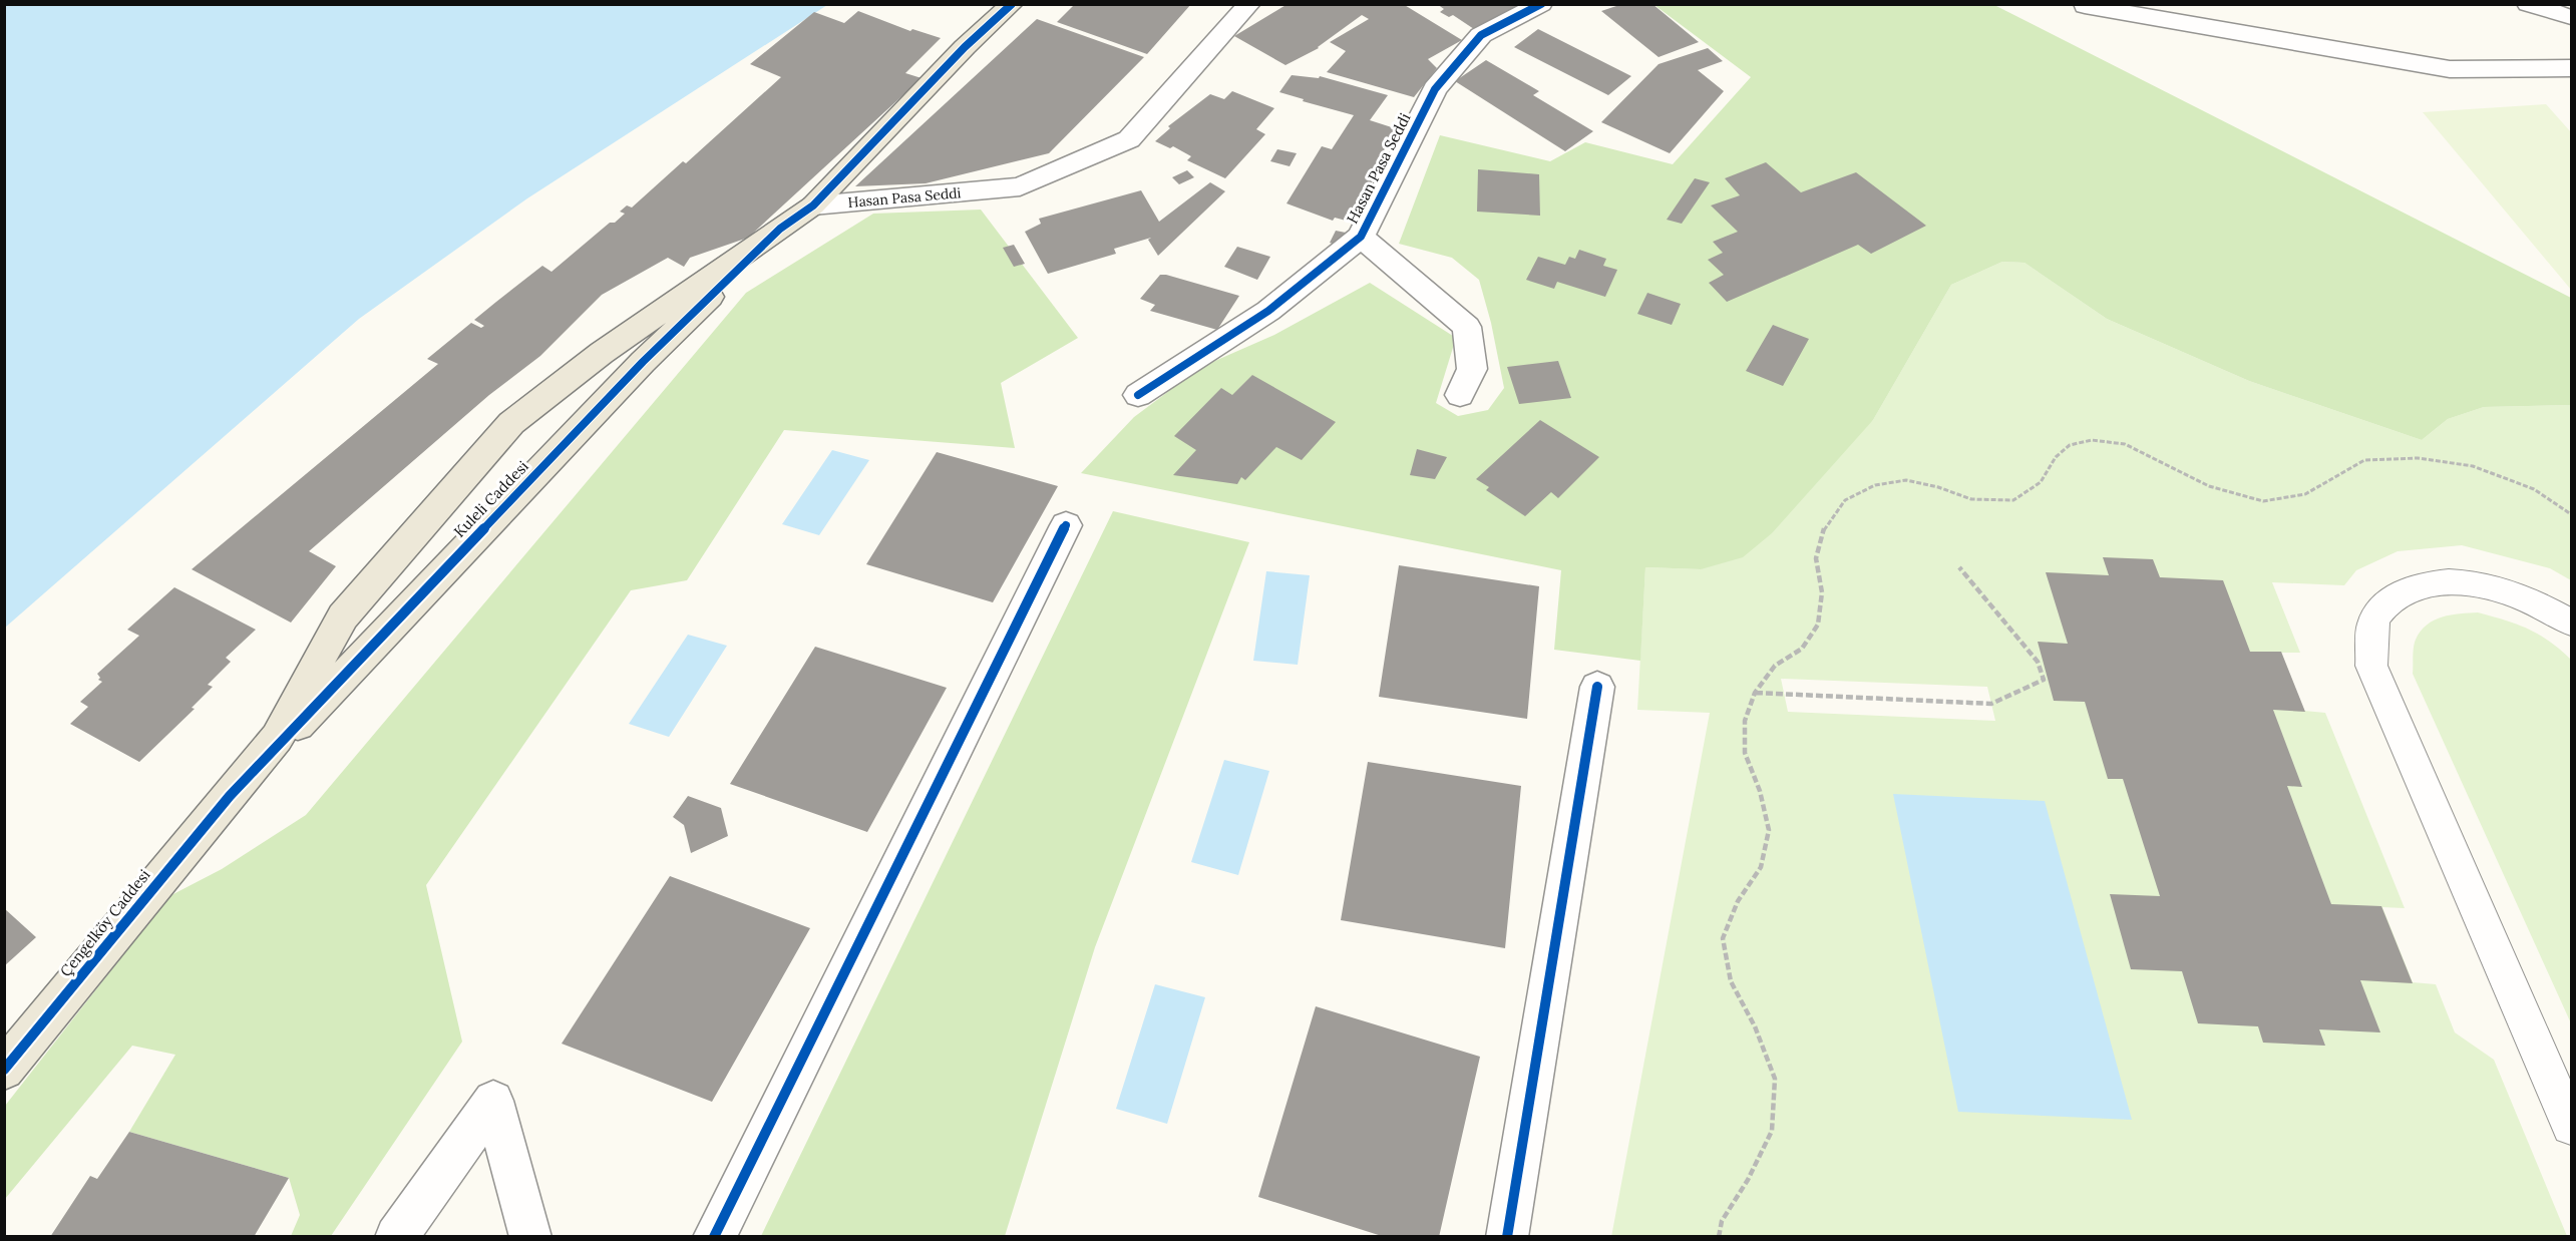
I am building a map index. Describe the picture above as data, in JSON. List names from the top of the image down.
{
  "streets": {
    "main road": ["Kuleli Caddesi", "Çengelköy Caddesi"],
    "street": ["Hasan Pasa Seddi"]
  },
  "crossings": [
    ["Kuleli Caddesi", "Çengelköy Caddesi"]
  ]
}
